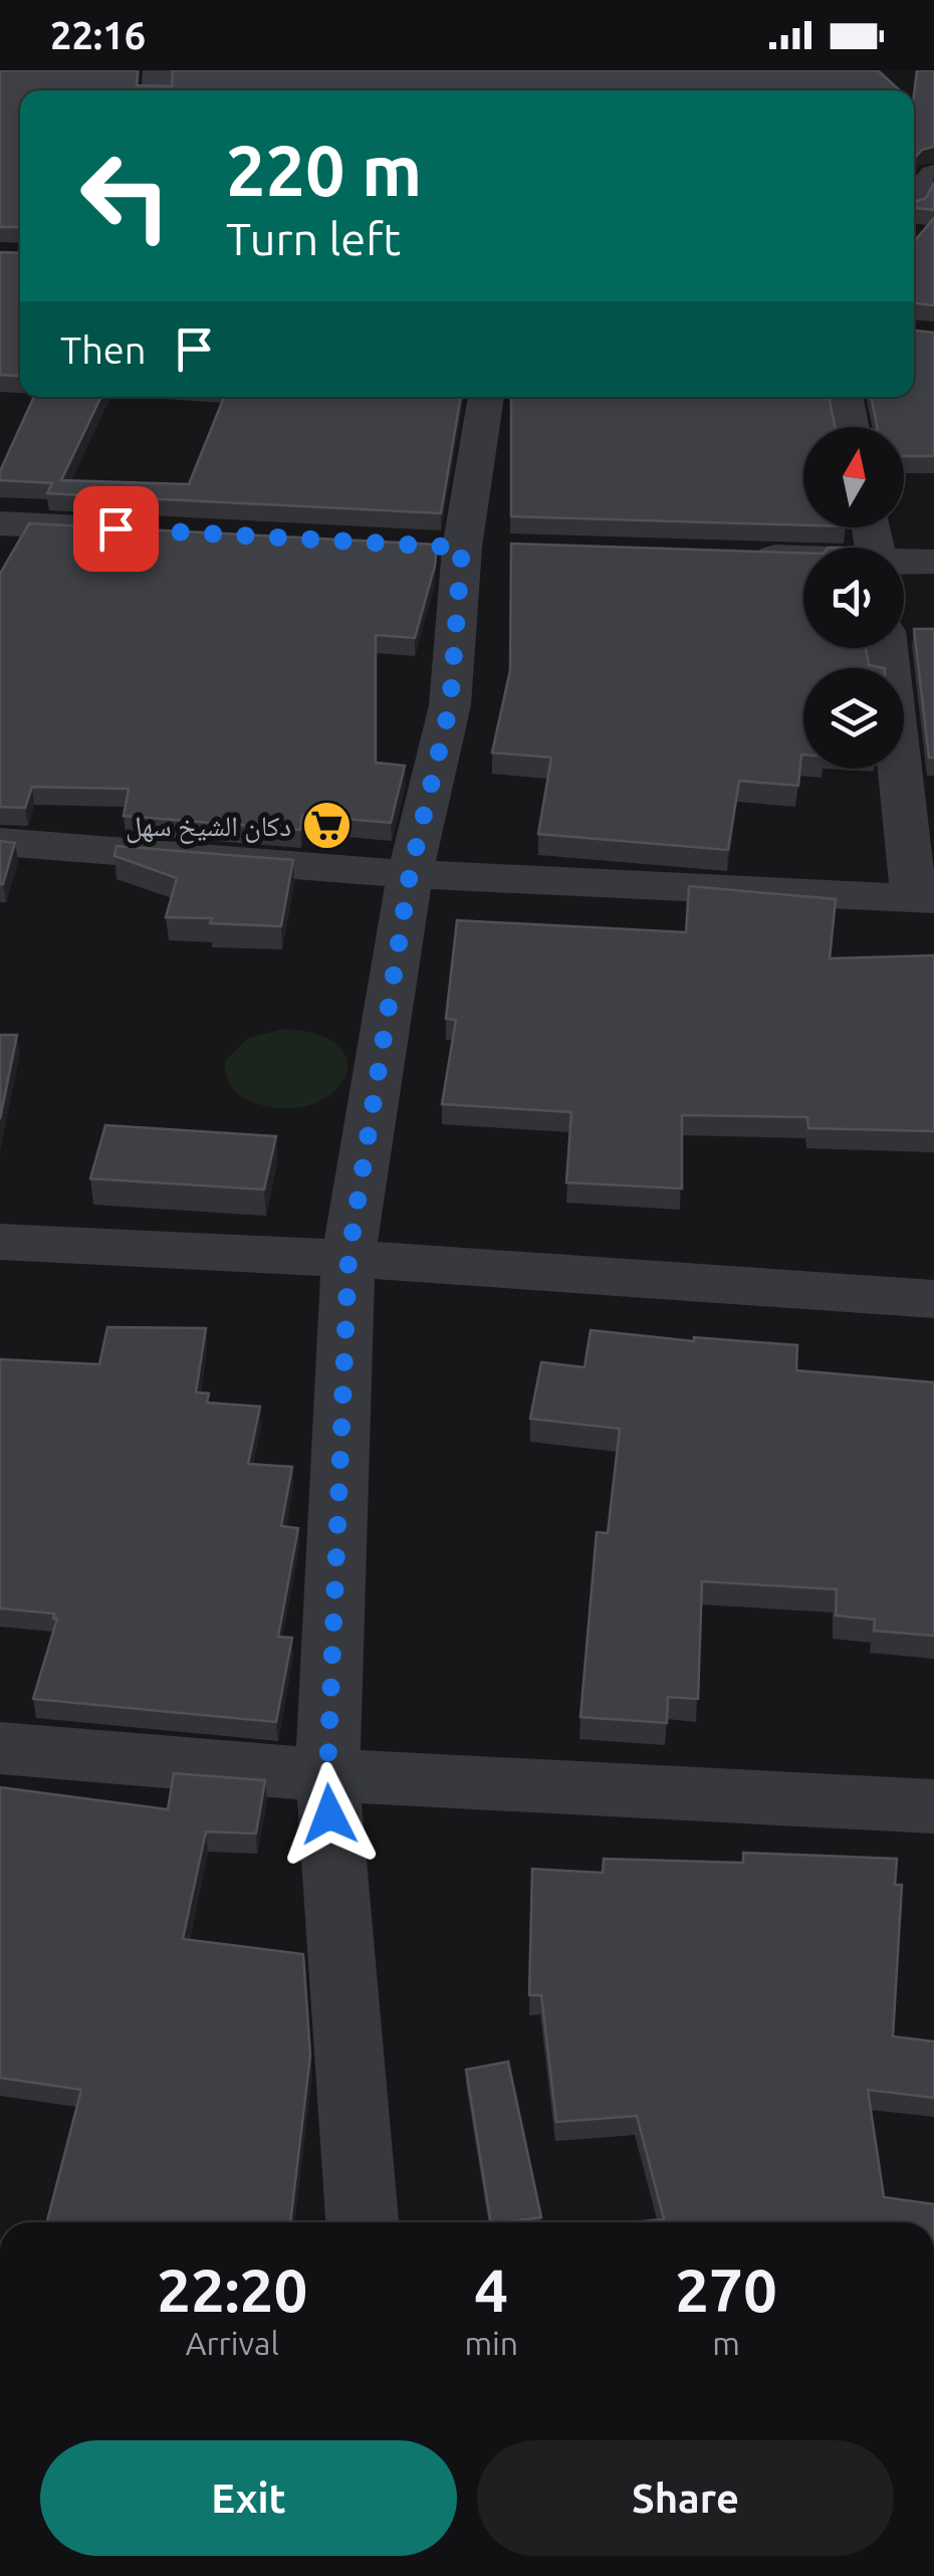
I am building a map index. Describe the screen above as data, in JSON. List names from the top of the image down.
{
  "places": {
    "supermarket": ["دكان الشيخ سهل"]
  },
  "north": "top",
  "page": {
    "status": "22:16",
    "turn": ["220 m", "Turn left"],
    "then": "Then",
    "eta": [
      "22:20",
      "Arrival",
      "4",
      "min",
      "270",
      "m"
    ],
    "buttons": ["Exit", "Share"]
  }
}
